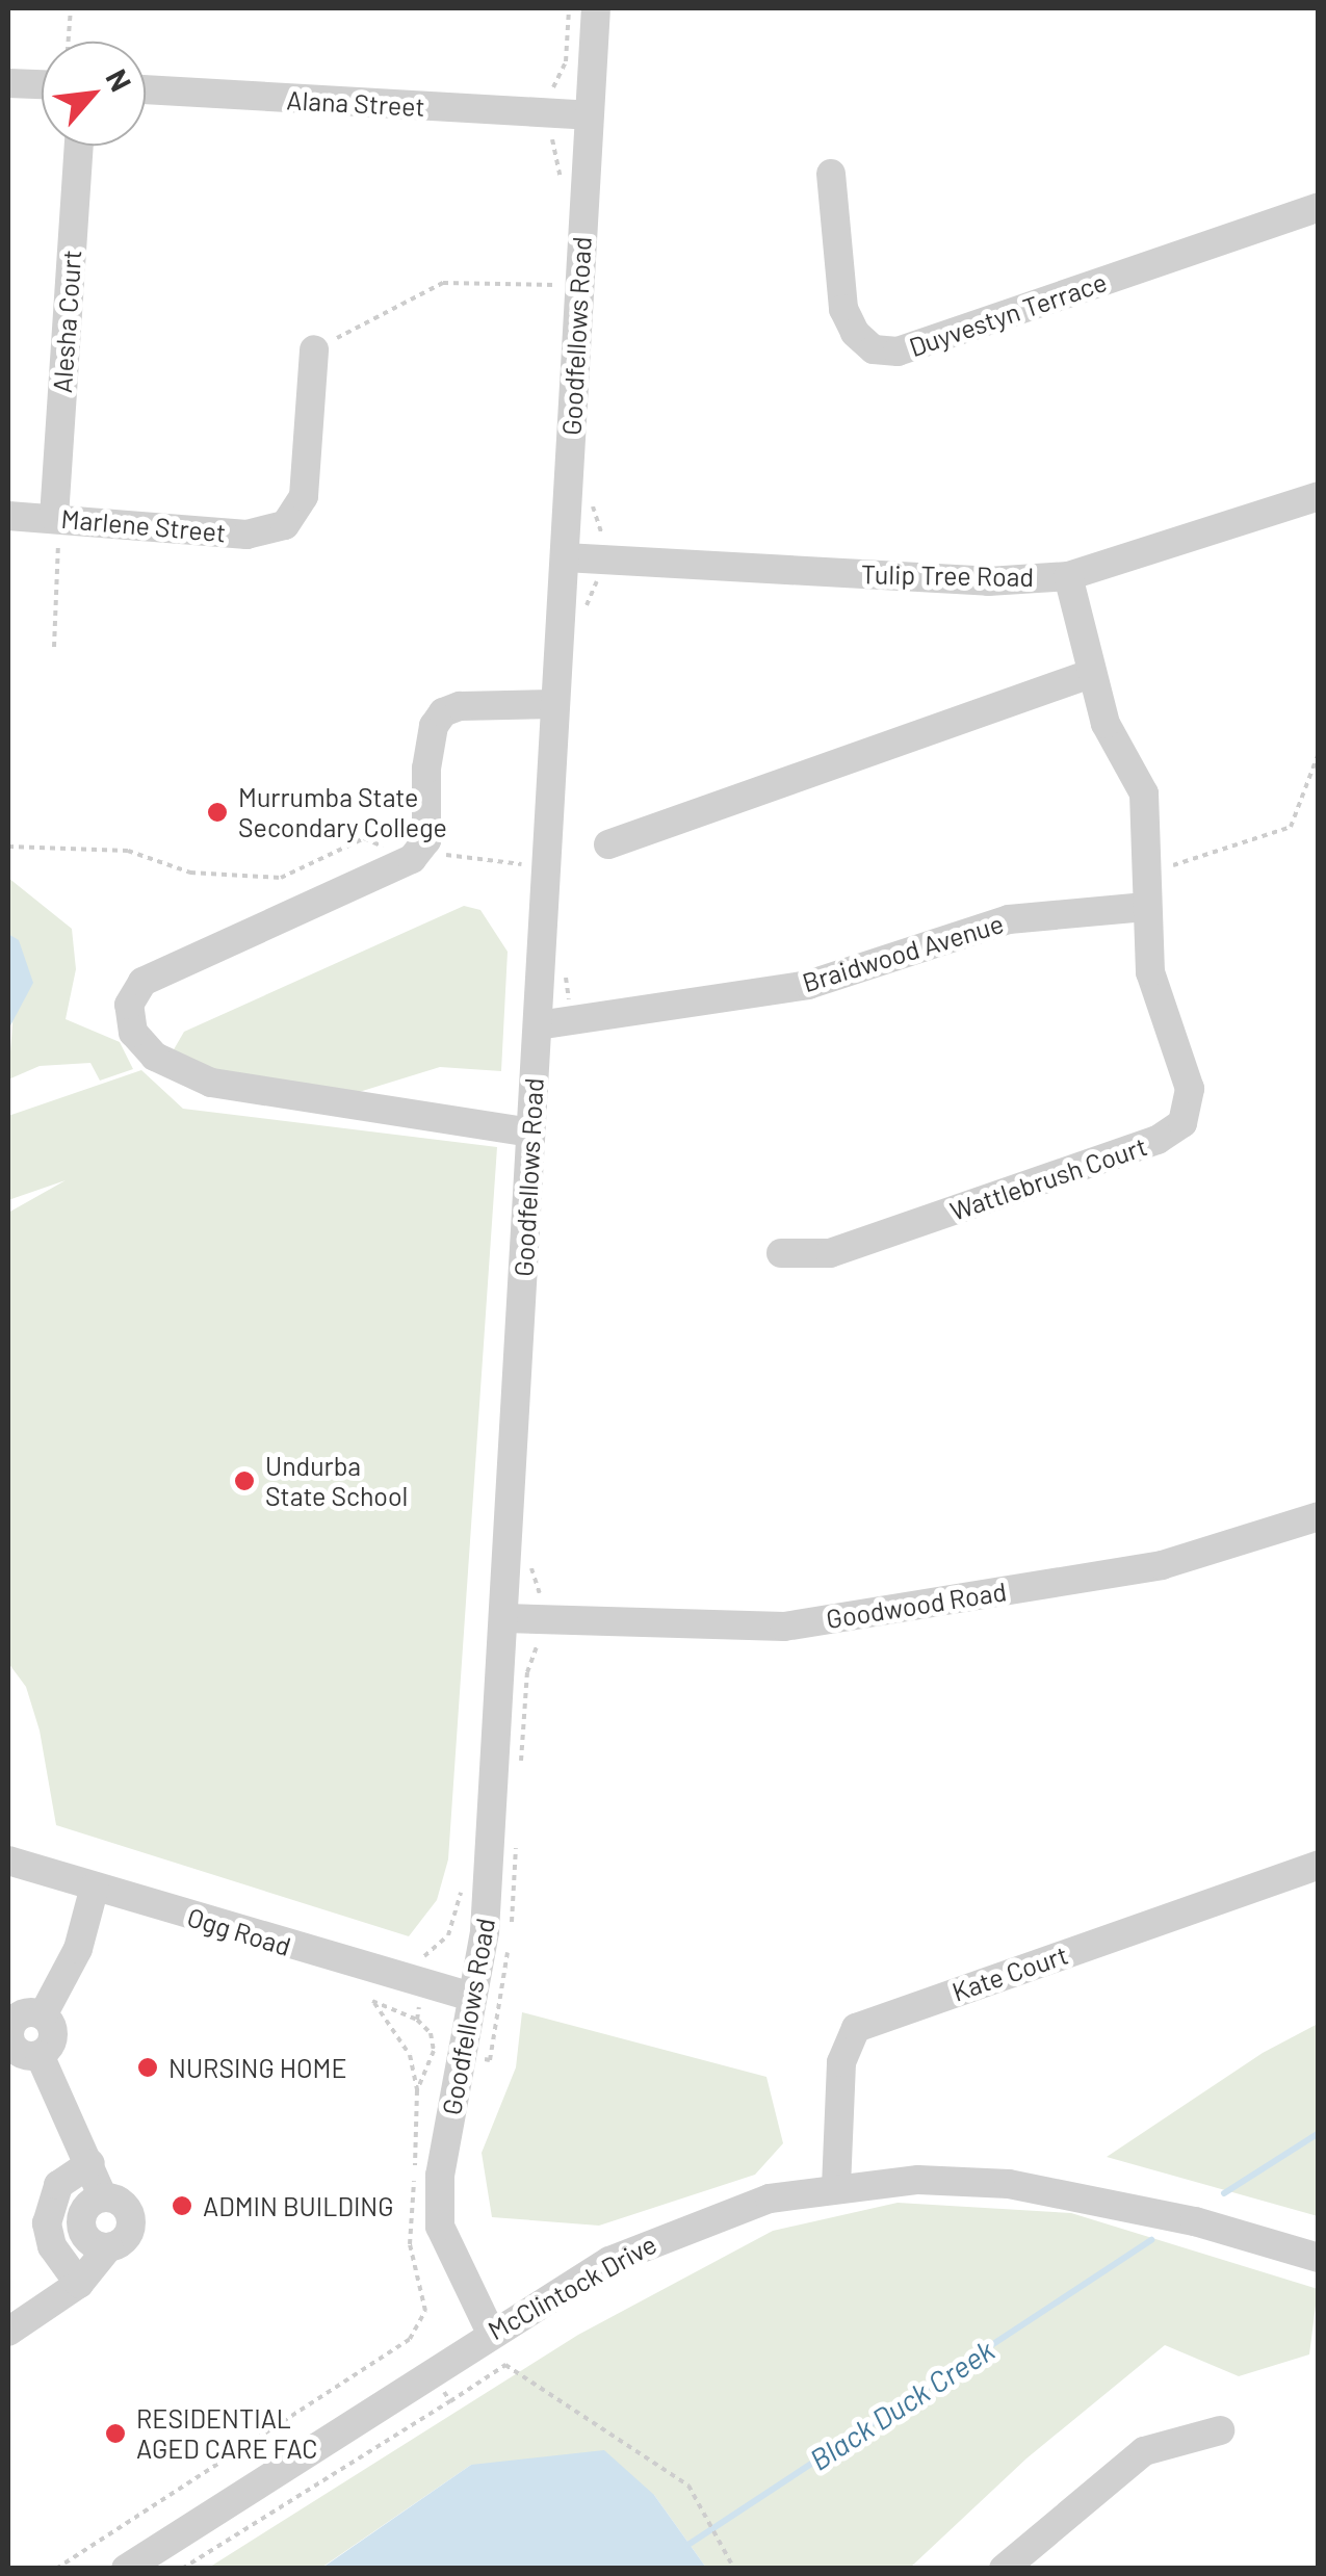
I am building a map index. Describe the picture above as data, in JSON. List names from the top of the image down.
{
  "streets": {
    "street": [
      "Alana Street",
      "Duyvestyn Terrace",
      "Alesha Court",
      "Goodfellows Road",
      "Marlene Street",
      "Tulip Tree Road",
      "Braidwood Avenue",
      "Wattlebrush Court",
      "Goodwood Road",
      "Ogg Road",
      "Kate Court",
      "McClintock Drive"
    ]
  },
  "crossings": [
    ["Alana Street", "Goodfellows Road"],
    ["Alesha Court", "Marlene Street"],
    ["Goodfellows Road", "Tulip Tree Road"],
    ["Goodfellows Road", "Braidwood Avenue"],
    ["Goodfellows Road", "Goodwood Road"],
    ["Goodfellows Road", "Ogg Road"],
    ["Goodfellows Road", "McClintock Drive"],
    ["Tulip Tree Road", "Wattlebrush Court"],
    ["Braidwood Avenue", "Wattlebrush Court"],
    ["Kate Court", "McClintock Drive"]
  ],
  "water": ["Black Duck Creek"],
  "places": [
    "Murrumba State Secondary College",
    "Undurba State School",
    "NURSING HOME",
    "ADMIN BUILDING",
    "RESIDENTIAL AGED CARE FAC"
  ],
  "north": "top right"
}
